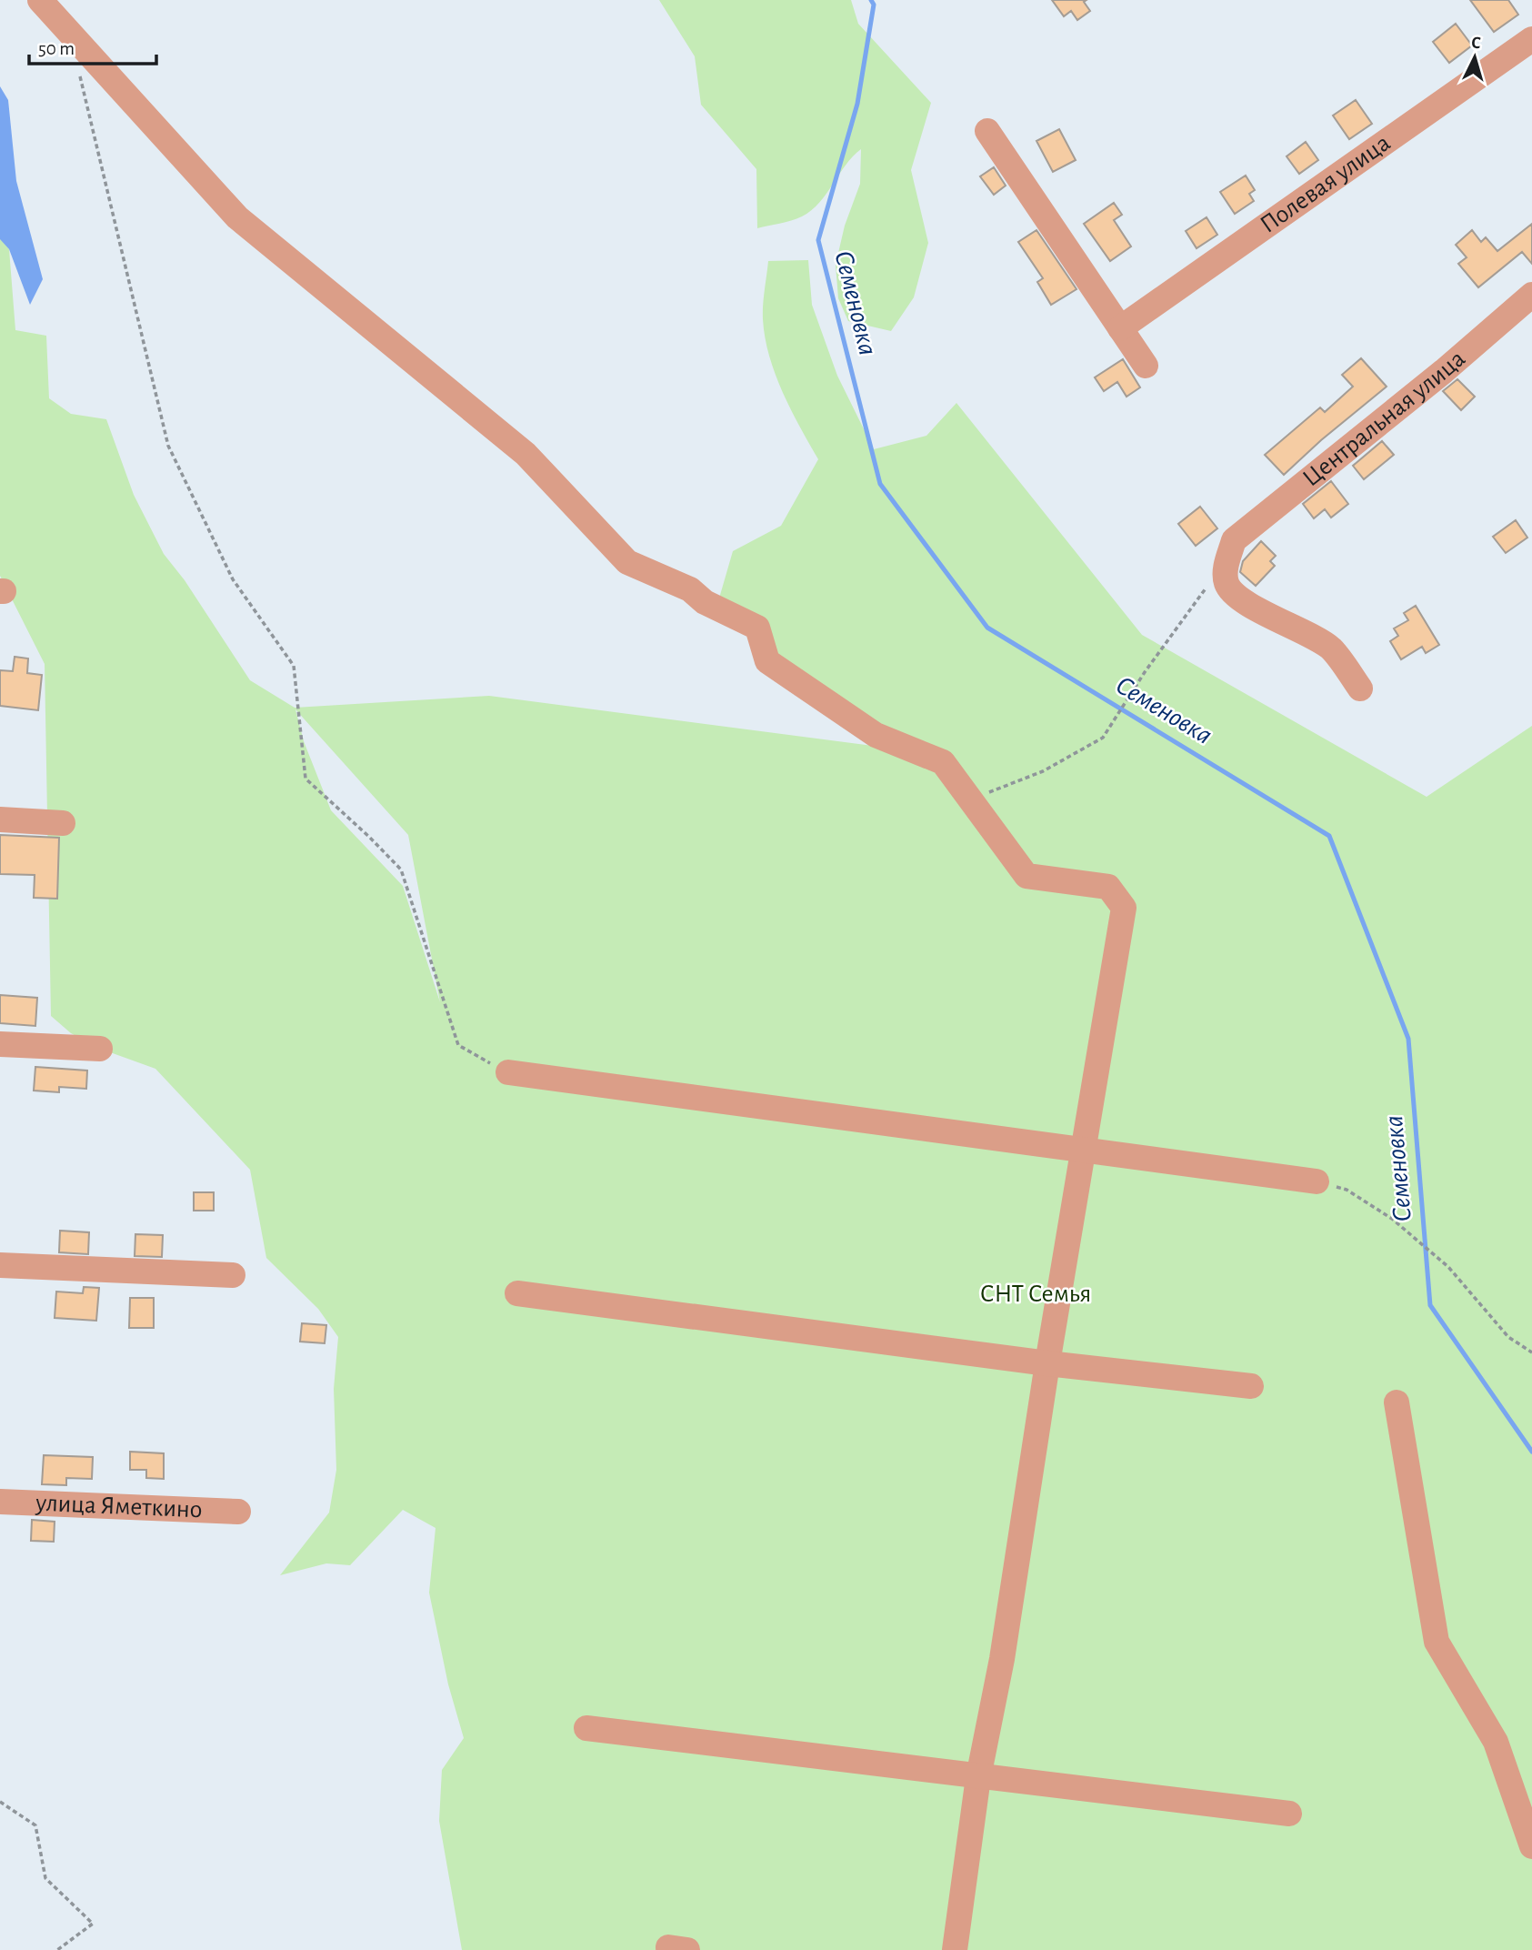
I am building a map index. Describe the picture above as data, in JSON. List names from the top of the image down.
{
  "streets": {
    "street": ["Полевая улица", "Центральная улица", "улица Яметкино"]
  },
  "water": ["Семеновка"],
  "parks": ["СНТ Семья"],
  "scale_bar": "50 m",
  "north": "top"
}
